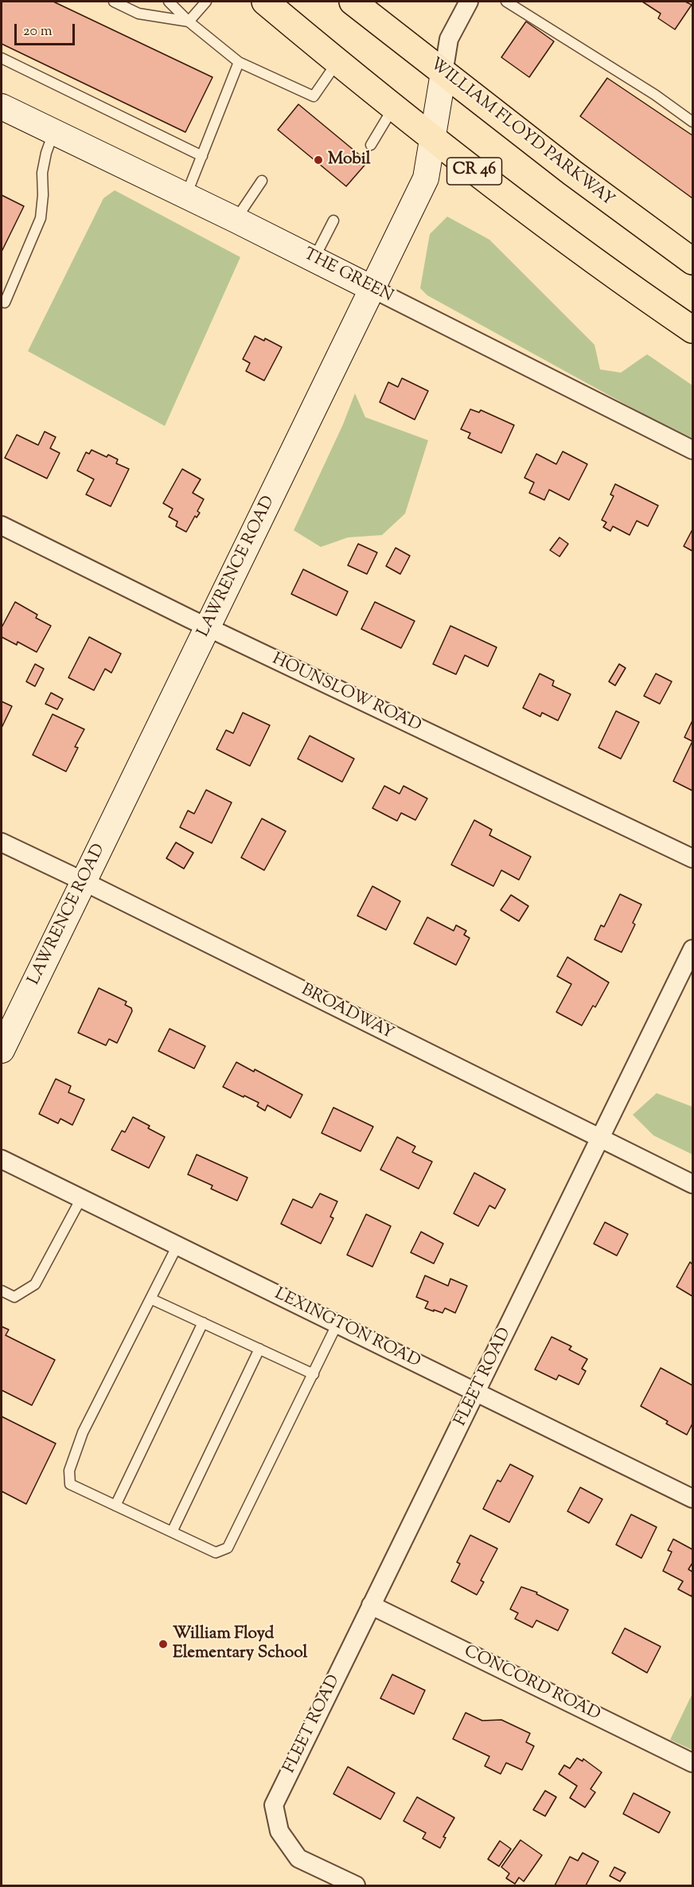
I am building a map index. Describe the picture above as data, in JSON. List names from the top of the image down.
{
  "streets": {
    "highway": ["WILLIAM FLOYD PARKWAY", "CR 46"],
    "street": [
      "THE GREEN",
      "LAWRENCE ROAD",
      "HOUNSLOW ROAD",
      "BROADWAY",
      "LEXINGTON ROAD",
      "FLEET ROAD",
      "CONCORD ROAD"
    ]
  },
  "crossings": [
    ["WILLIAM FLOYD PARKWAY", "LAWRENCE ROAD"],
    ["CR 46", "LAWRENCE ROAD"],
    ["THE GREEN", "LAWRENCE ROAD"],
    ["LAWRENCE ROAD", "HOUNSLOW ROAD"],
    ["LAWRENCE ROAD", "BROADWAY"],
    ["BROADWAY", "FLEET ROAD"],
    ["LEXINGTON ROAD", "FLEET ROAD"],
    ["FLEET ROAD", "CONCORD ROAD"]
  ],
  "places": ["Mobil", "William Floyd Elementary School"],
  "scale_bar": "20 m"
}
